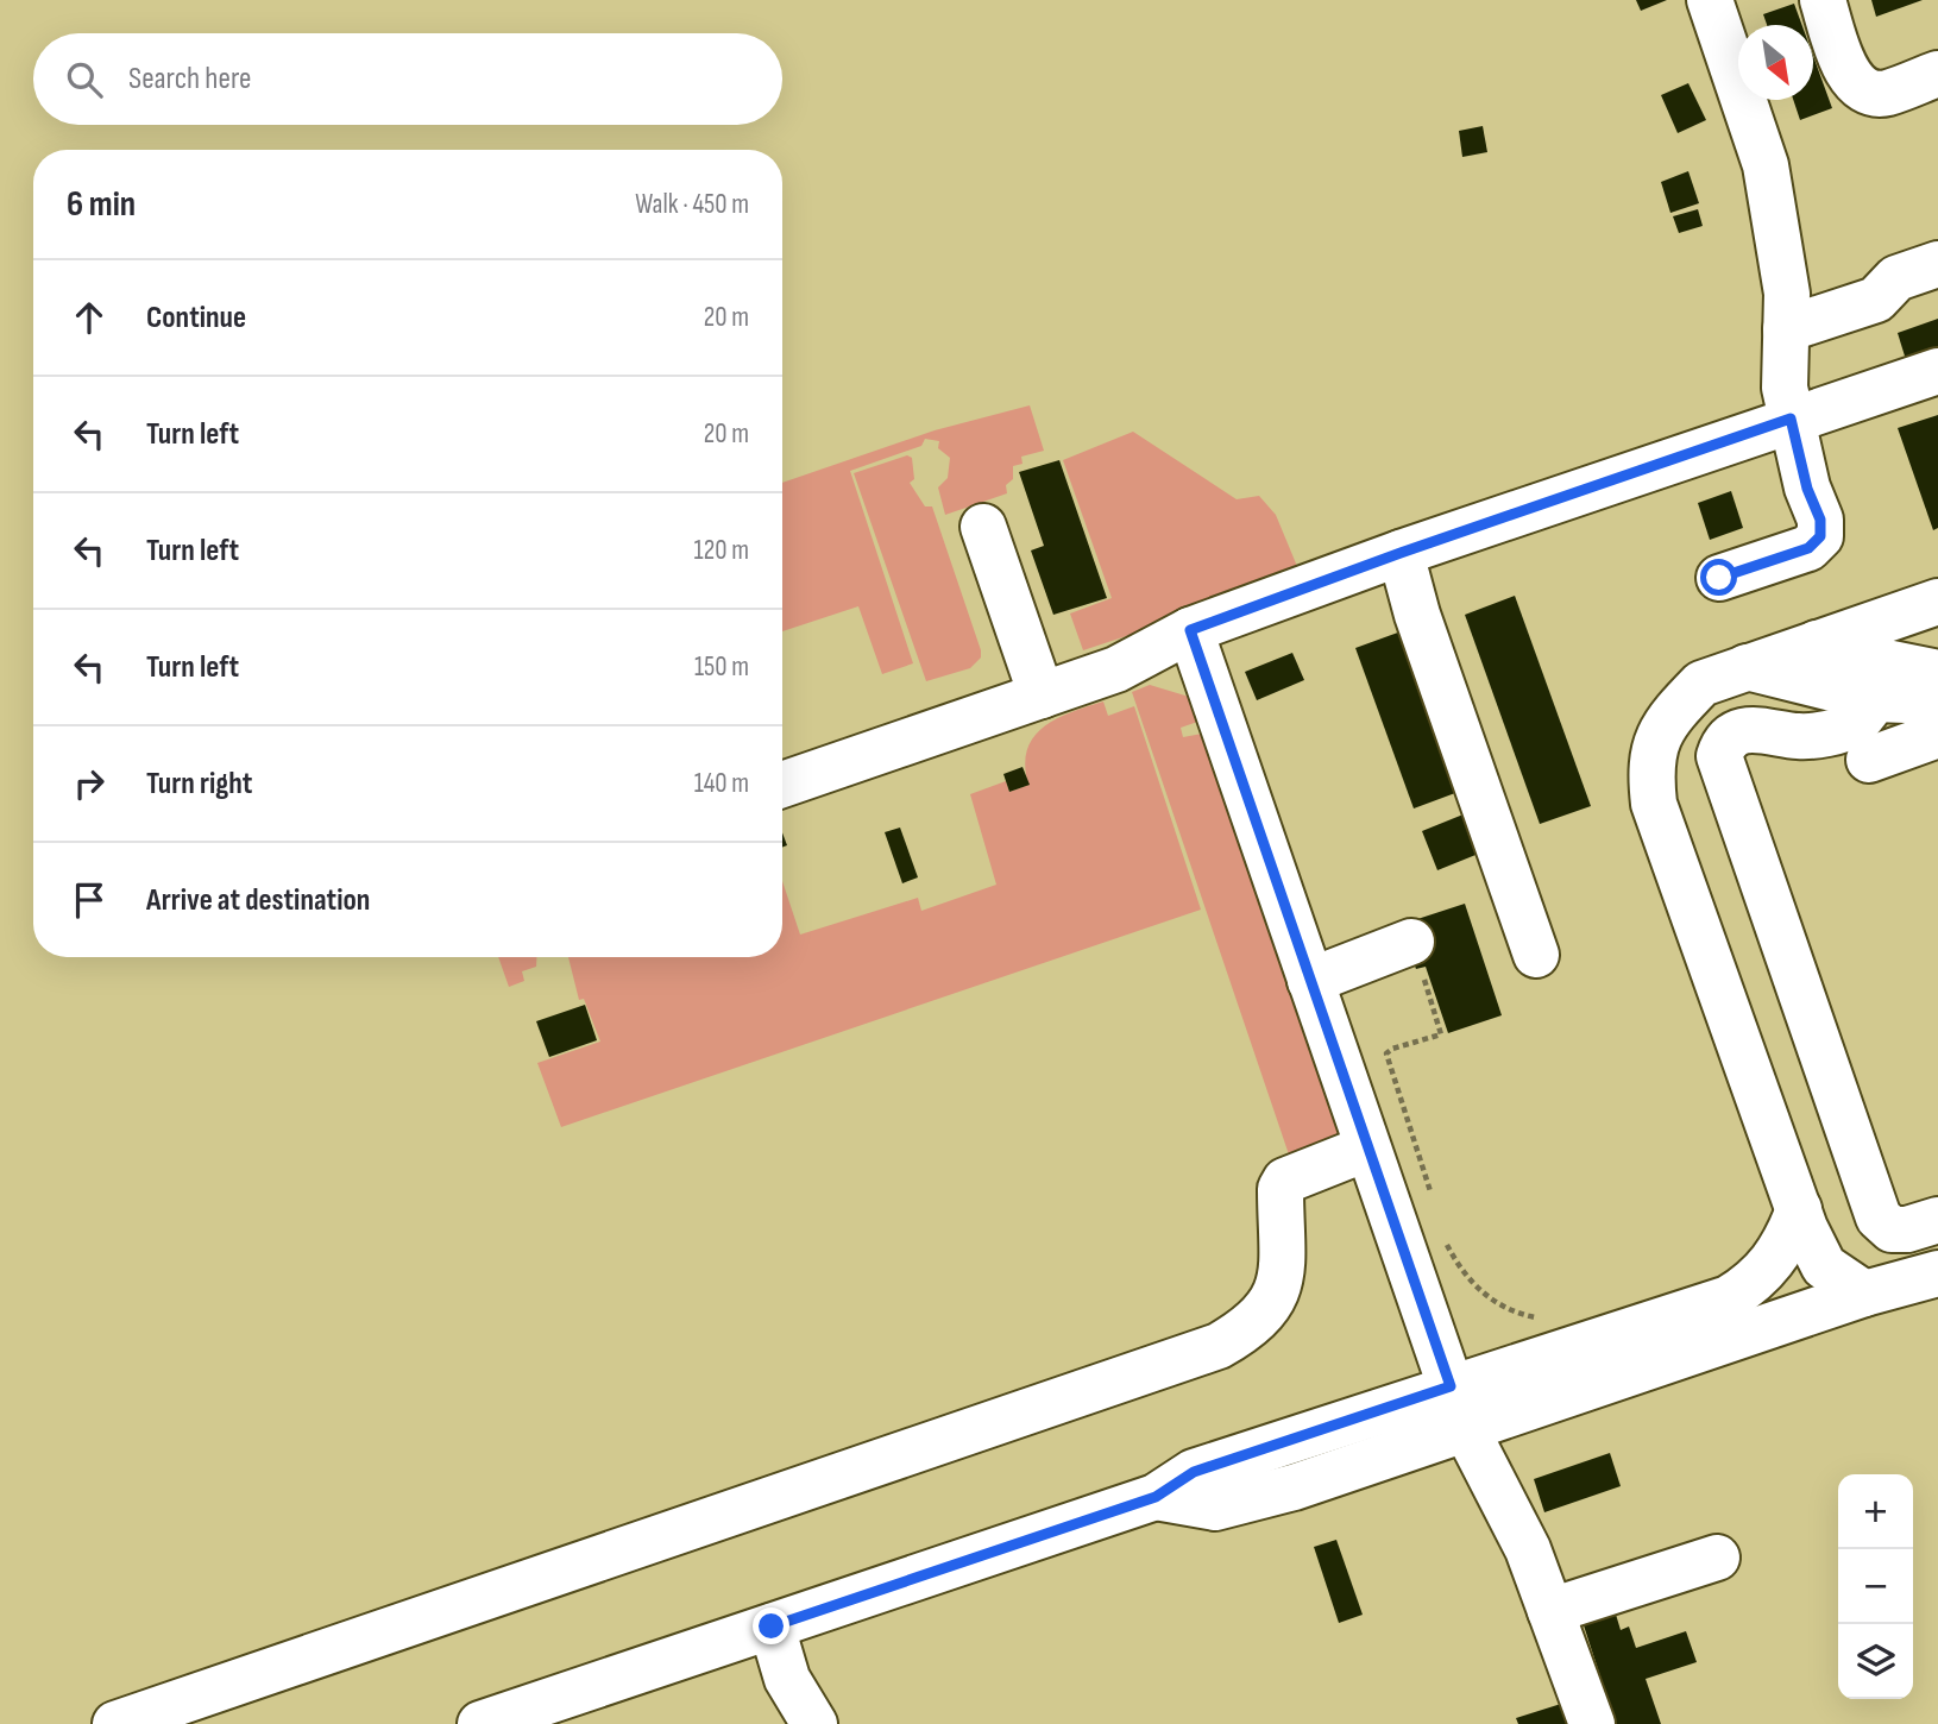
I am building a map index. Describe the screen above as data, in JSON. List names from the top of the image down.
{
  "north": "bottom right",
  "page": {
    "search": "Search here",
    "heading": ["6 min", "Walk · 450 m"],
    "list": [
      ["Continue", "20 m"],
      ["Turn left", "20 m"],
      ["Turn left", "120 m"],
      ["Turn left", "150 m"],
      ["Turn right", "140 m"],
      "Arrive at destination"
    ],
    "map_buttons": ["+", "−"]
  }
}
